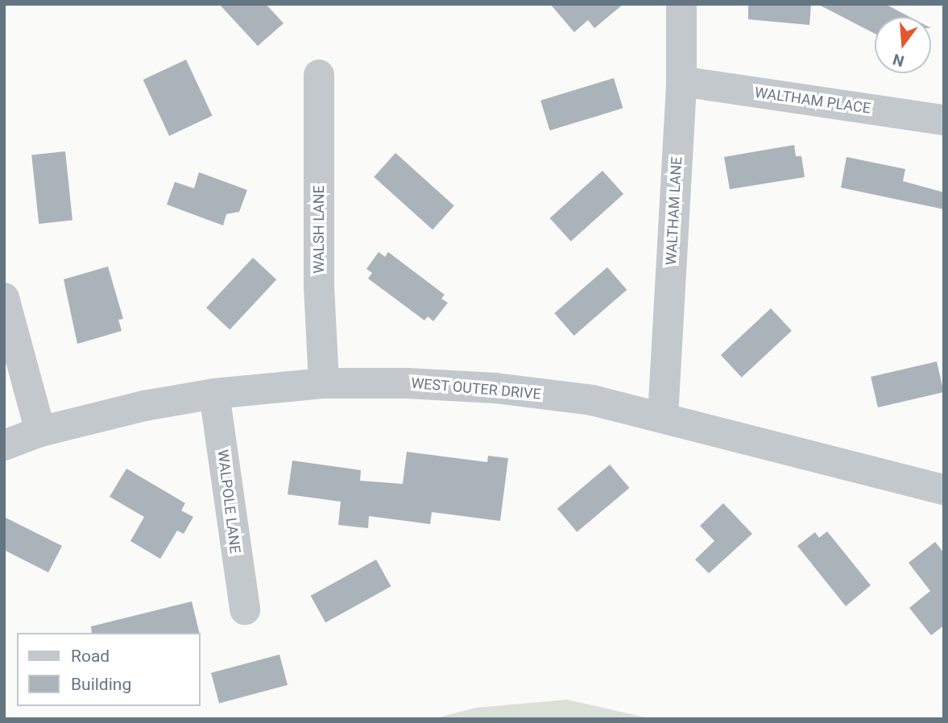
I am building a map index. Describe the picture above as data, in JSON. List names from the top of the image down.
{
  "streets": {
    "street": [
      "WALTHAM PLACE",
      "WALTHAM LANE",
      "WALSH LANE",
      "WEST OUTER DRIVE",
      "WALPOLE LANE"
    ]
  },
  "crossings": [
    ["WALTHAM PLACE", "WALTHAM LANE"],
    ["WALTHAM LANE", "WEST OUTER DRIVE"],
    ["WALSH LANE", "WEST OUTER DRIVE"],
    ["WEST OUTER DRIVE", "WALPOLE LANE"]
  ],
  "legend": ["Road", "Building"],
  "north": "bottom"
}
